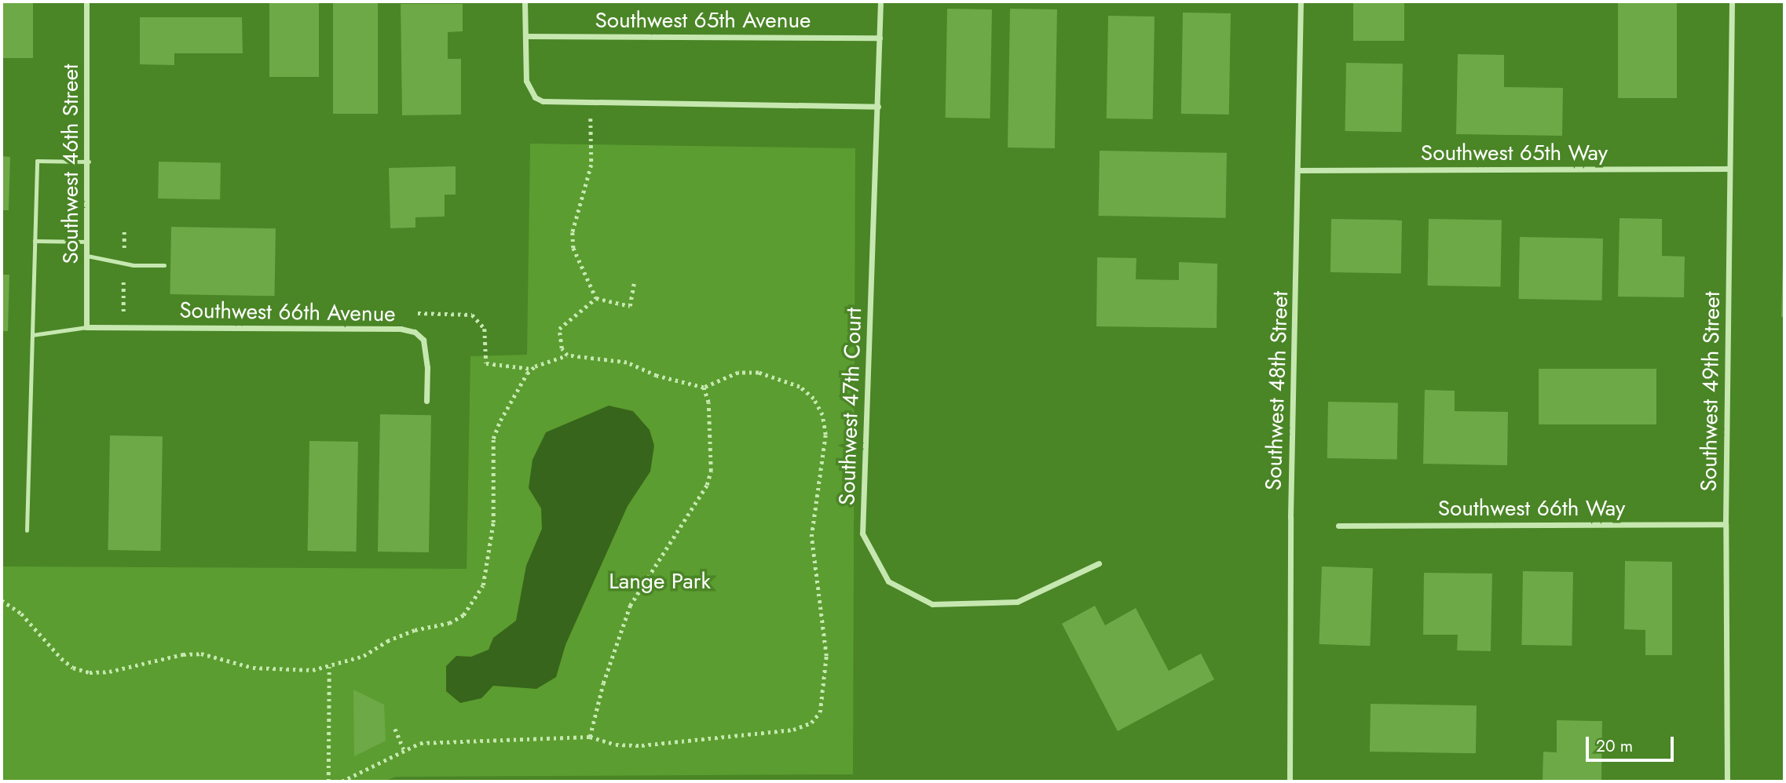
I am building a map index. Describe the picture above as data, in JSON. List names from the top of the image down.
{
  "streets": {
    "street": [
      "Southwest 65th Avenue",
      "Southwest 65th Way",
      "Southwest 46th Street",
      "Southwest 66th Avenue",
      "Southwest 48th Street",
      "Southwest 49th Street",
      "Southwest 47th Court",
      "Southwest 66th Way"
    ]
  },
  "crossings": [
    ["Southwest 65th Avenue", "Southwest 47th Court"],
    ["Southwest 65th Way", "Southwest 48th Street"],
    ["Southwest 65th Way", "Southwest 49th Street"],
    ["Southwest 46th Street", "Southwest 66th Avenue"],
    ["Southwest 49th Street", "Southwest 66th Way"]
  ],
  "parks": ["Lange Park"],
  "scale_bar": "20 m"
}
